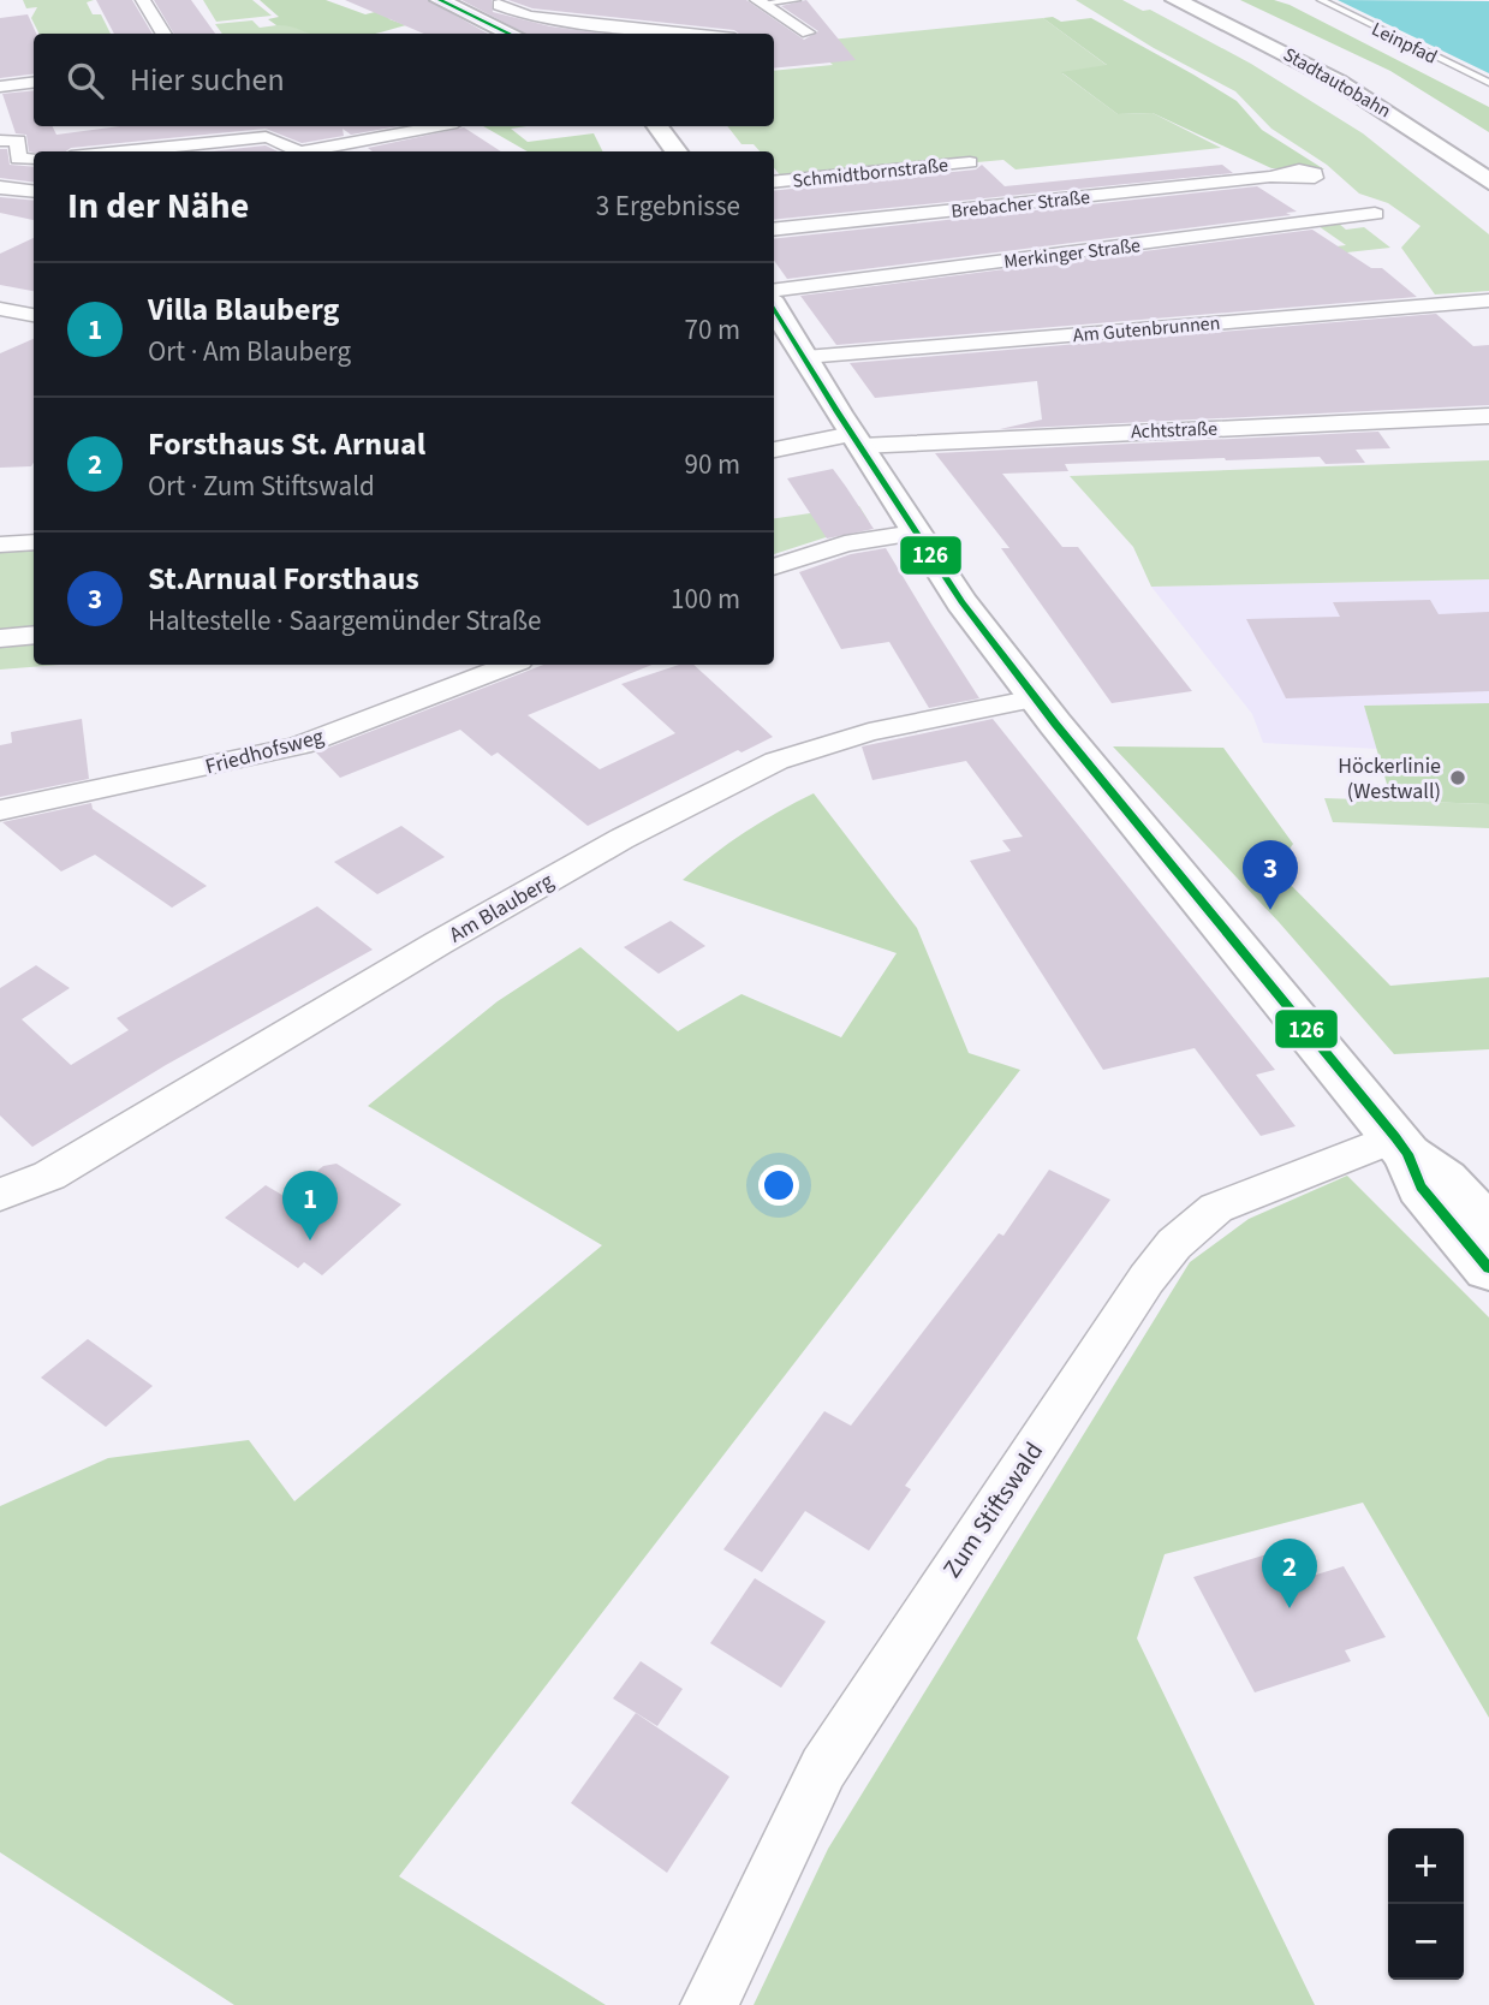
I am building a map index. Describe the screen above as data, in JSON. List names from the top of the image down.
{
  "streets": {
    "main road": ["Stadtautobahn"],
    "street": [
      "Schmidtbornstraße",
      "Brebacher Straße",
      "Merkinger Straße",
      "Am Gutenbrunnen",
      "Achtstraße",
      "Friedhofsweg",
      "Am Blauberg",
      "Zum Stiftswald"
    ],
    "lane": ["Leinpfad"]
  },
  "places": ["Höckerlinie (Westwall)"],
  "lines": ["transit line 126"],
  "page": {
    "search": "Hier suchen",
    "heading": ["In der Nähe", "3 Ergebnisse"],
    "list": [
      {
        "mark": "1",
        "name": "Villa Blauberg",
        "note": "Ort · Am Blauberg",
        "value": "70 m"
      },
      {
        "mark": "2",
        "name": "Forsthaus St. Arnual",
        "note": "Ort · Zum Stiftswald",
        "value": "90 m"
      },
      {
        "mark": "3",
        "name": "St.Arnual Forsthaus",
        "note": "Haltestelle · Saargemünder Straße",
        "value": "100 m"
      }
    ],
    "pins": ["3", "1", "2"],
    "map_buttons": ["+", "−"]
  }
}
